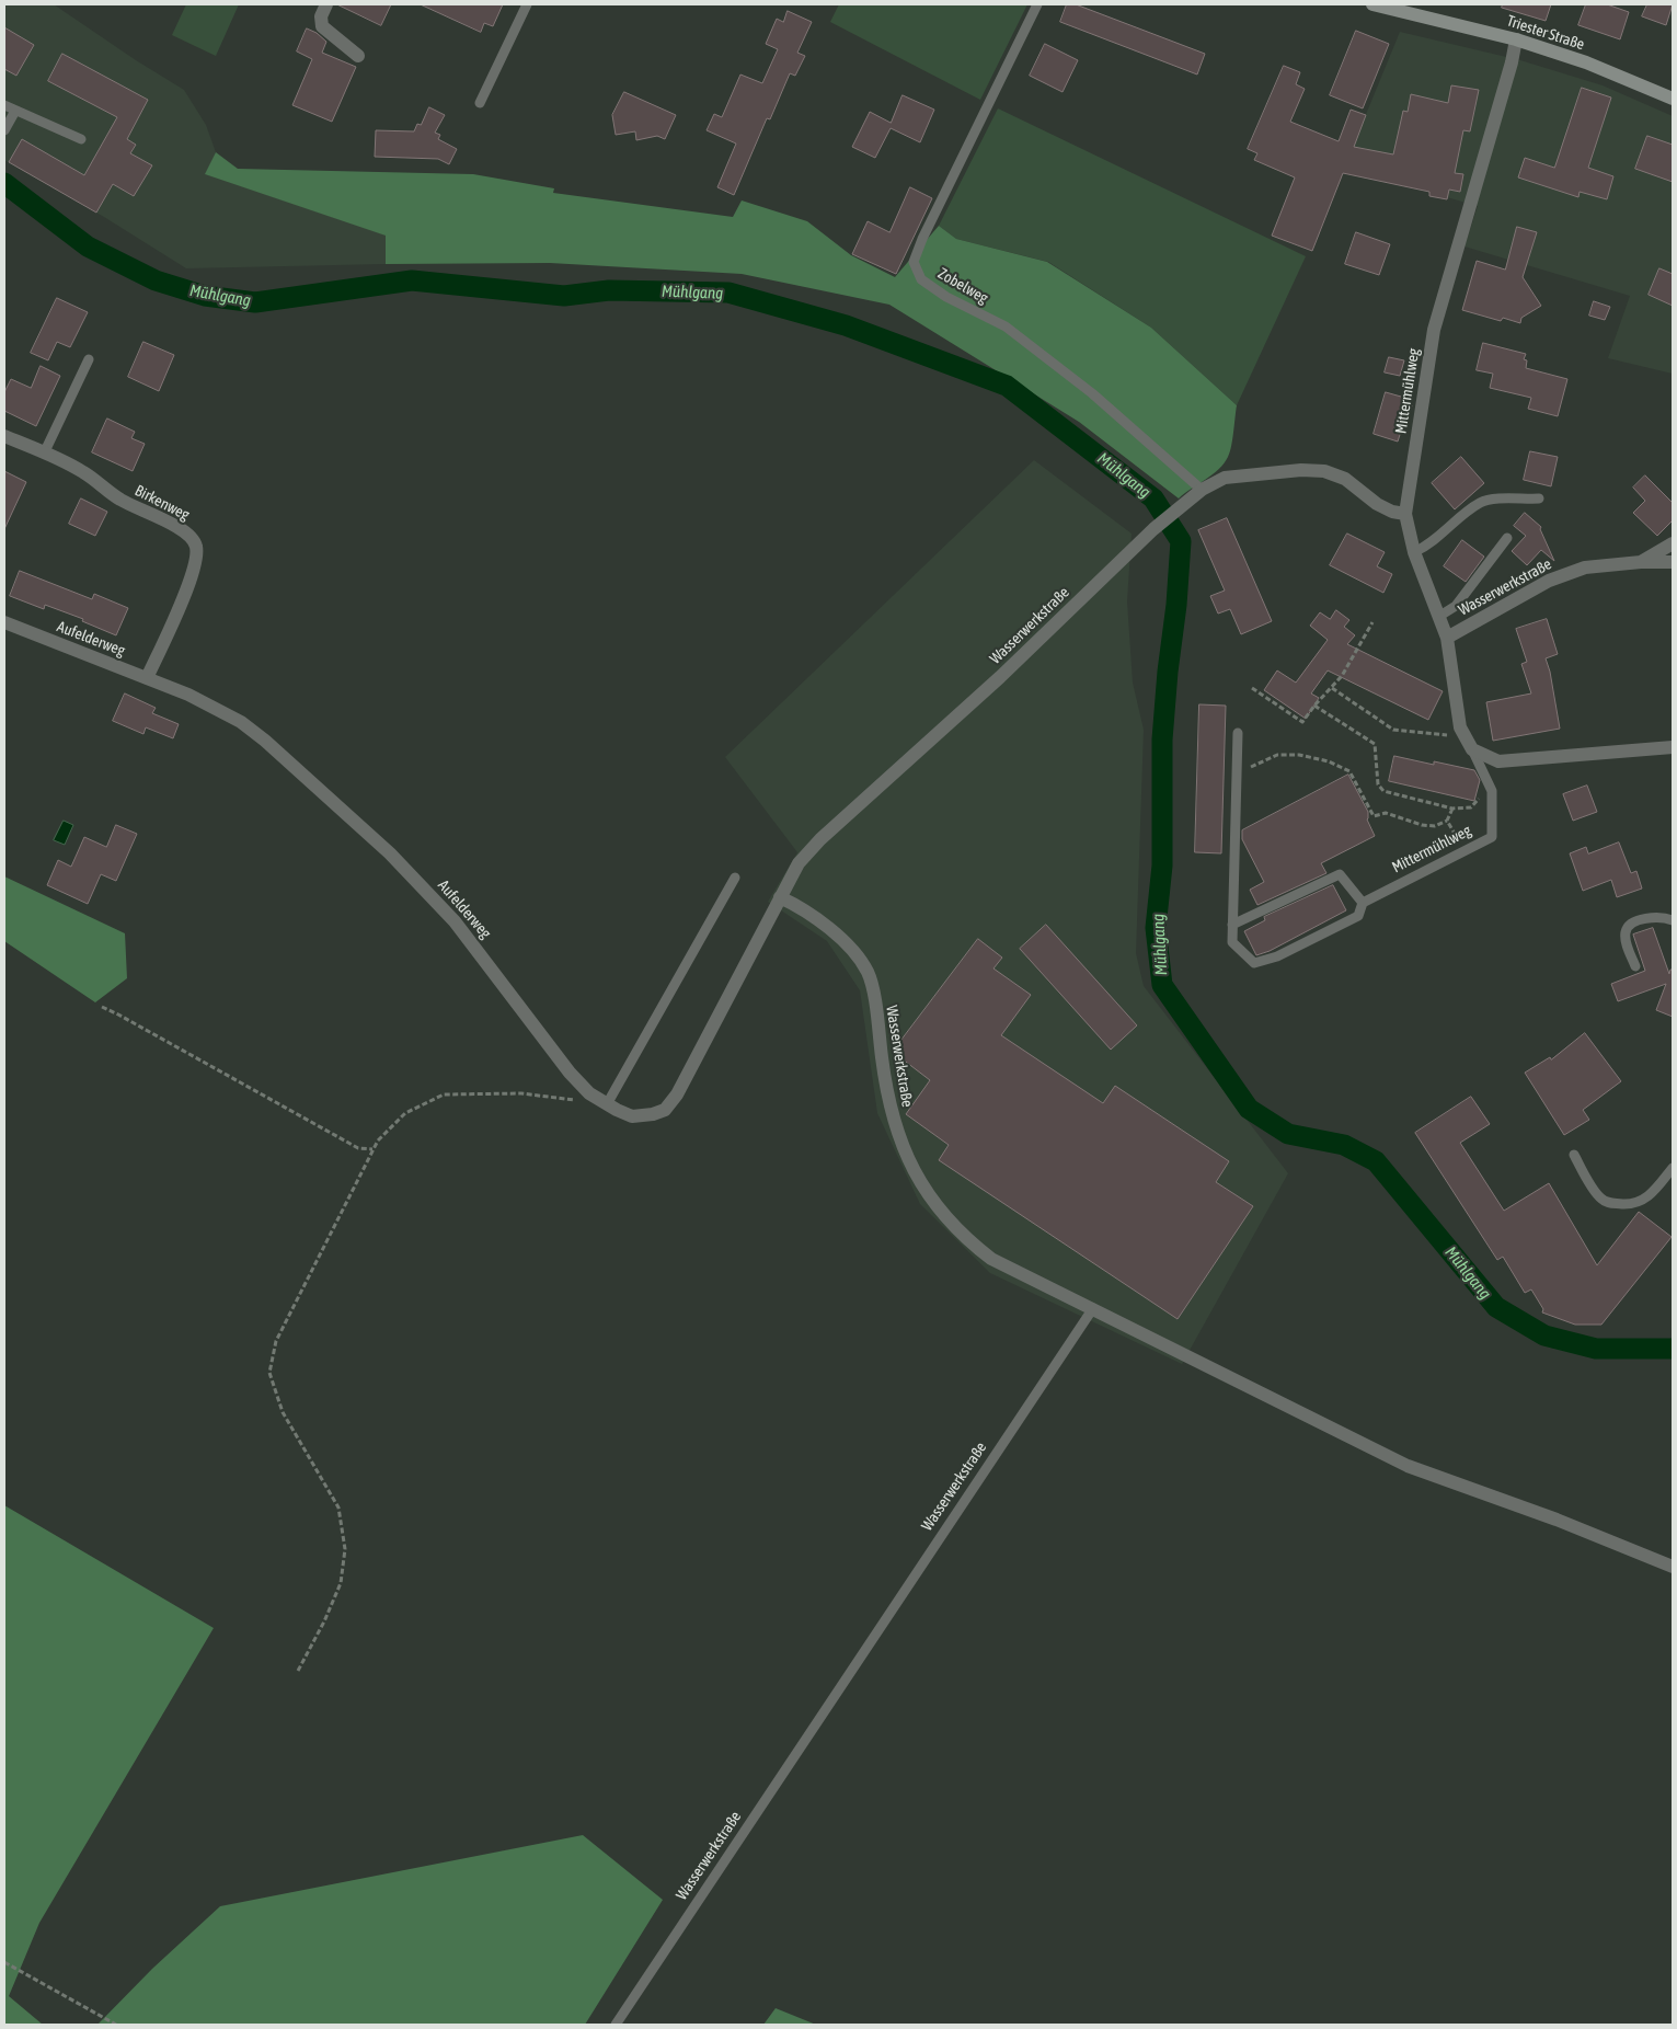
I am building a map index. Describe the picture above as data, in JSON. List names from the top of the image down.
{
  "streets": {
    "main road": ["Triester Straße"],
    "street": [
      "Mittermühlweg",
      "Birkenweg",
      "Wasserwerkstraße",
      "Aufelderweg"
    ],
    "lane": ["Zobelweg"]
  },
  "crossings": [
    ["Triester Straße", "Mittermühlweg"],
    ["Zobelweg", "Wasserwerkstraße"],
    ["Mittermühlweg", "Wasserwerkstraße"],
    ["Birkenweg", "Aufelderweg"],
    ["Wasserwerkstraße", "Aufelderweg"]
  ],
  "water": ["Mühlgang"]
}
